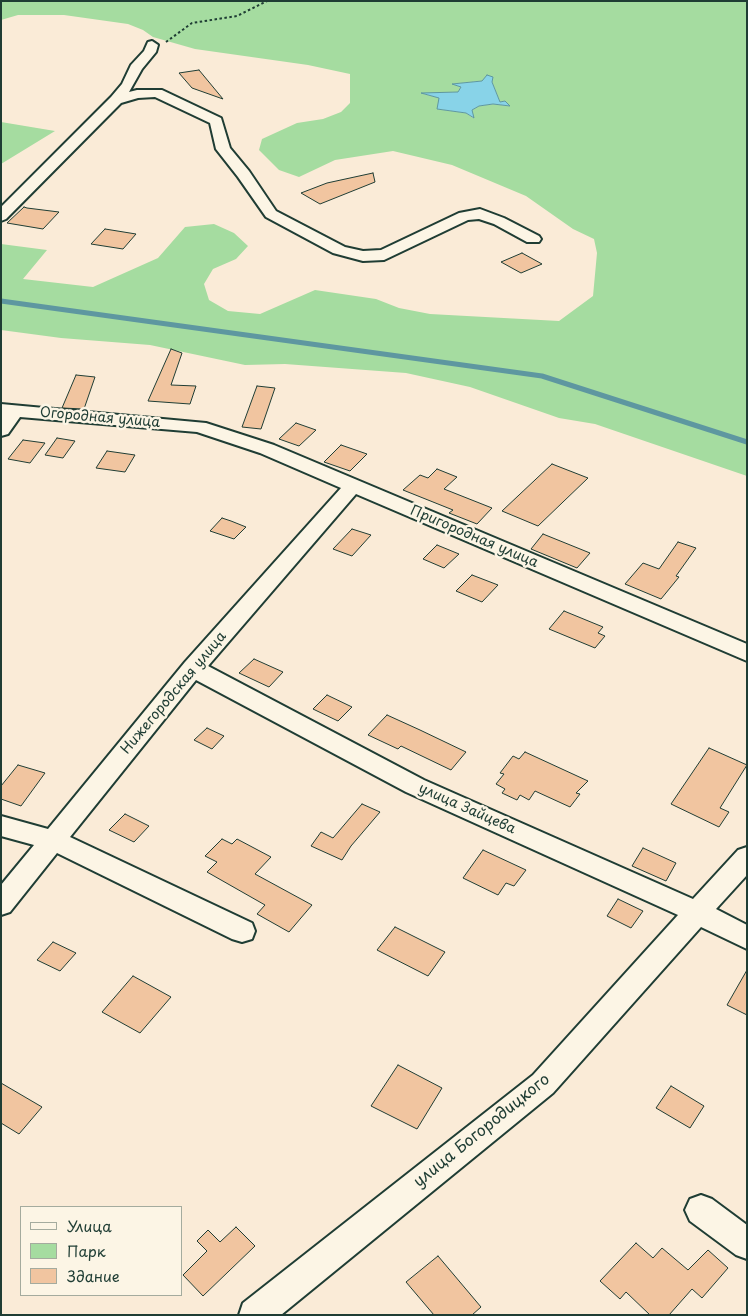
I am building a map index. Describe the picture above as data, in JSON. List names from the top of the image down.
{
  "streets": {
    "street": [
      "Огородная улица",
      "Пригородная улица",
      "Нижегородская улица",
      "улица Зайцева",
      "улица Богородицкого"
    ]
  },
  "crossings": [
    ["Огородная улица", "Пригородная улица"],
    ["Пригородная улица", "Нижегородская улица"],
    ["Нижегородская улица", "улица Зайцева"],
    ["улица Зайцева", "улица Богородицкого"]
  ],
  "legend": ["Улица", "Парк", "Здание"]
}
